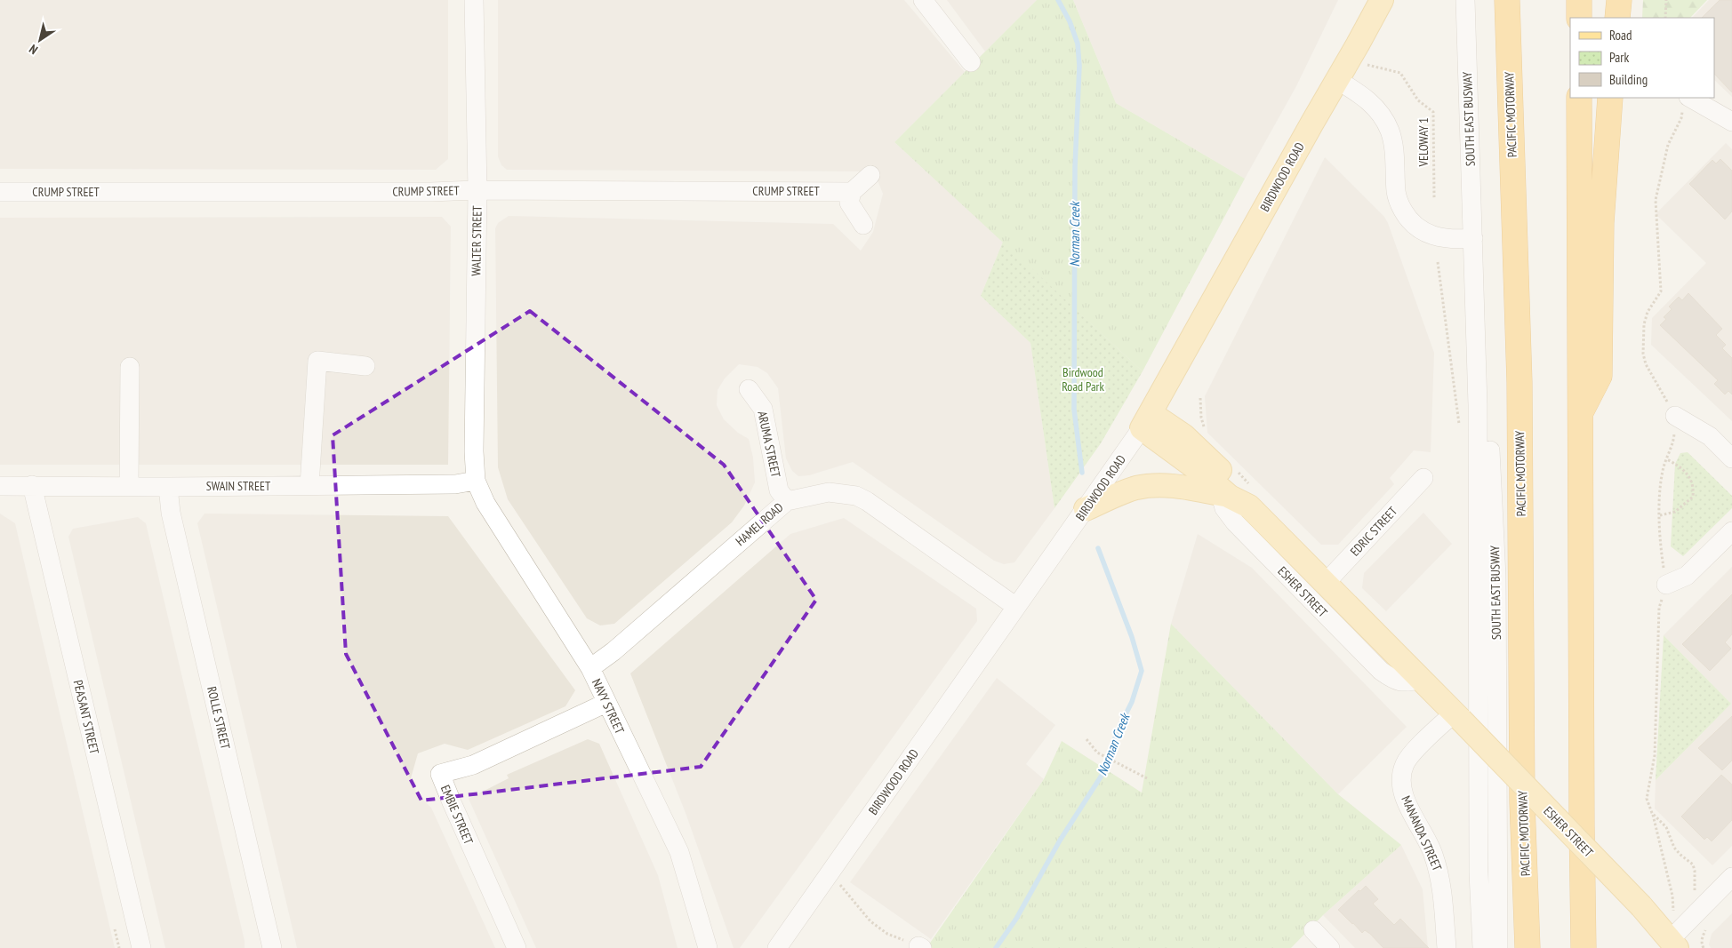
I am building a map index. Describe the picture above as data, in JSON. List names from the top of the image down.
{
  "streets": {
    "highway": ["PACIFIC MOTORWAY"],
    "main road": ["BIRDWOOD ROAD", "ESHER STREET"],
    "street": [
      "SOUTH EAST BUSWAY",
      "CRUMP STREET",
      "WALTER STREET",
      "ARUMA STREET",
      "SWAIN STREET",
      "HAMEL ROAD",
      "EDRIC STREET",
      "NAVY STREET",
      "PEASANT STREET",
      "ROLLE STREET",
      "EMBIE STREET",
      "MANANDA STREET"
    ],
    "path": ["VELOWAY 1"]
  },
  "crossings": [
    ["VELOWAY 1", "BIRDWOOD ROAD"],
    ["BIRDWOOD ROAD", "HAMEL ROAD"],
    ["BIRDWOOD ROAD", "ESHER STREET"],
    ["CRUMP STREET", "WALTER STREET"],
    ["WALTER STREET", "SWAIN STREET"],
    ["WALTER STREET", "NAVY STREET"],
    ["ARUMA STREET", "HAMEL ROAD"],
    ["SWAIN STREET", "NAVY STREET"],
    ["SWAIN STREET", "PEASANT STREET"],
    ["SWAIN STREET", "ROLLE STREET"],
    ["HAMEL ROAD", "NAVY STREET"],
    ["EDRIC STREET", "ESHER STREET"],
    ["ESHER STREET", "MANANDA STREET"],
    ["NAVY STREET", "EMBIE STREET"]
  ],
  "water": ["Norman Creek"],
  "parks": ["Birdwood Road Park"],
  "legend": ["Road", "Park", "Building"],
  "north": "bottom left"
}
